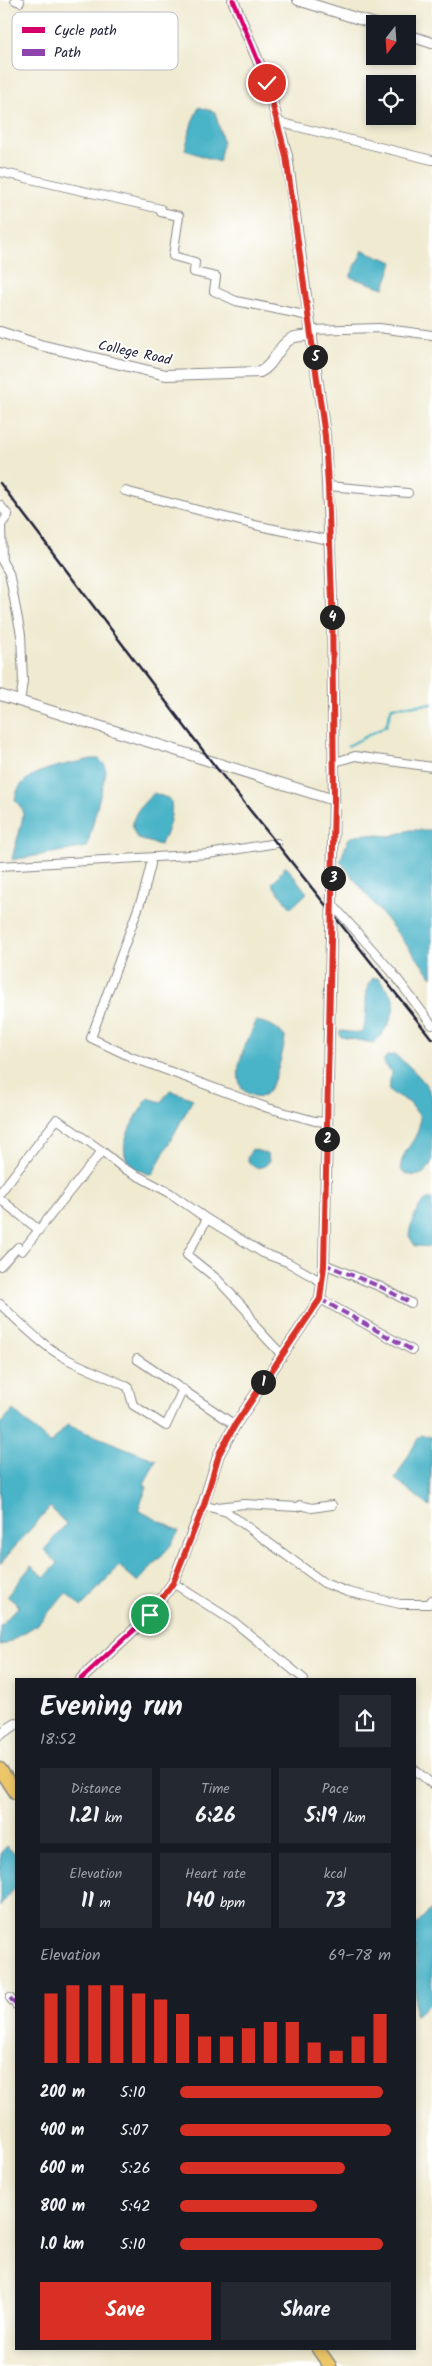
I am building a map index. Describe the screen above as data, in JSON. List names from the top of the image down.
{
  "streets": {
    "street": ["College Road"]
  },
  "legend": ["Cycle path", "Path"],
  "north": "bottom",
  "page": {
    "pins": [
      "5",
      "4",
      "3",
      "2",
      "1"
    ],
    "heading": ["Evening run", "18:52"],
    "stats": [
      ["Distance", "1.21 km"],
      ["Time", "6:26"],
      ["Pace", "5:19 /km"],
      ["Elevation", "11 m"],
      ["Heart rate", "140 bpm"],
      ["kcal", "73"]
    ],
    "chart": ["Elevation", "69–78 m"],
    "list": [
      {
        "name": "200 m",
        "note": "5:10"
      },
      {
        "name": "400 m",
        "note": "5:07"
      },
      {
        "name": "600 m",
        "note": "5:26"
      },
      {
        "name": "800 m",
        "note": "5:42"
      },
      {
        "name": "1.0 km",
        "note": "5:10"
      }
    ],
    "buttons": ["Save", "Share"]
  }
}
